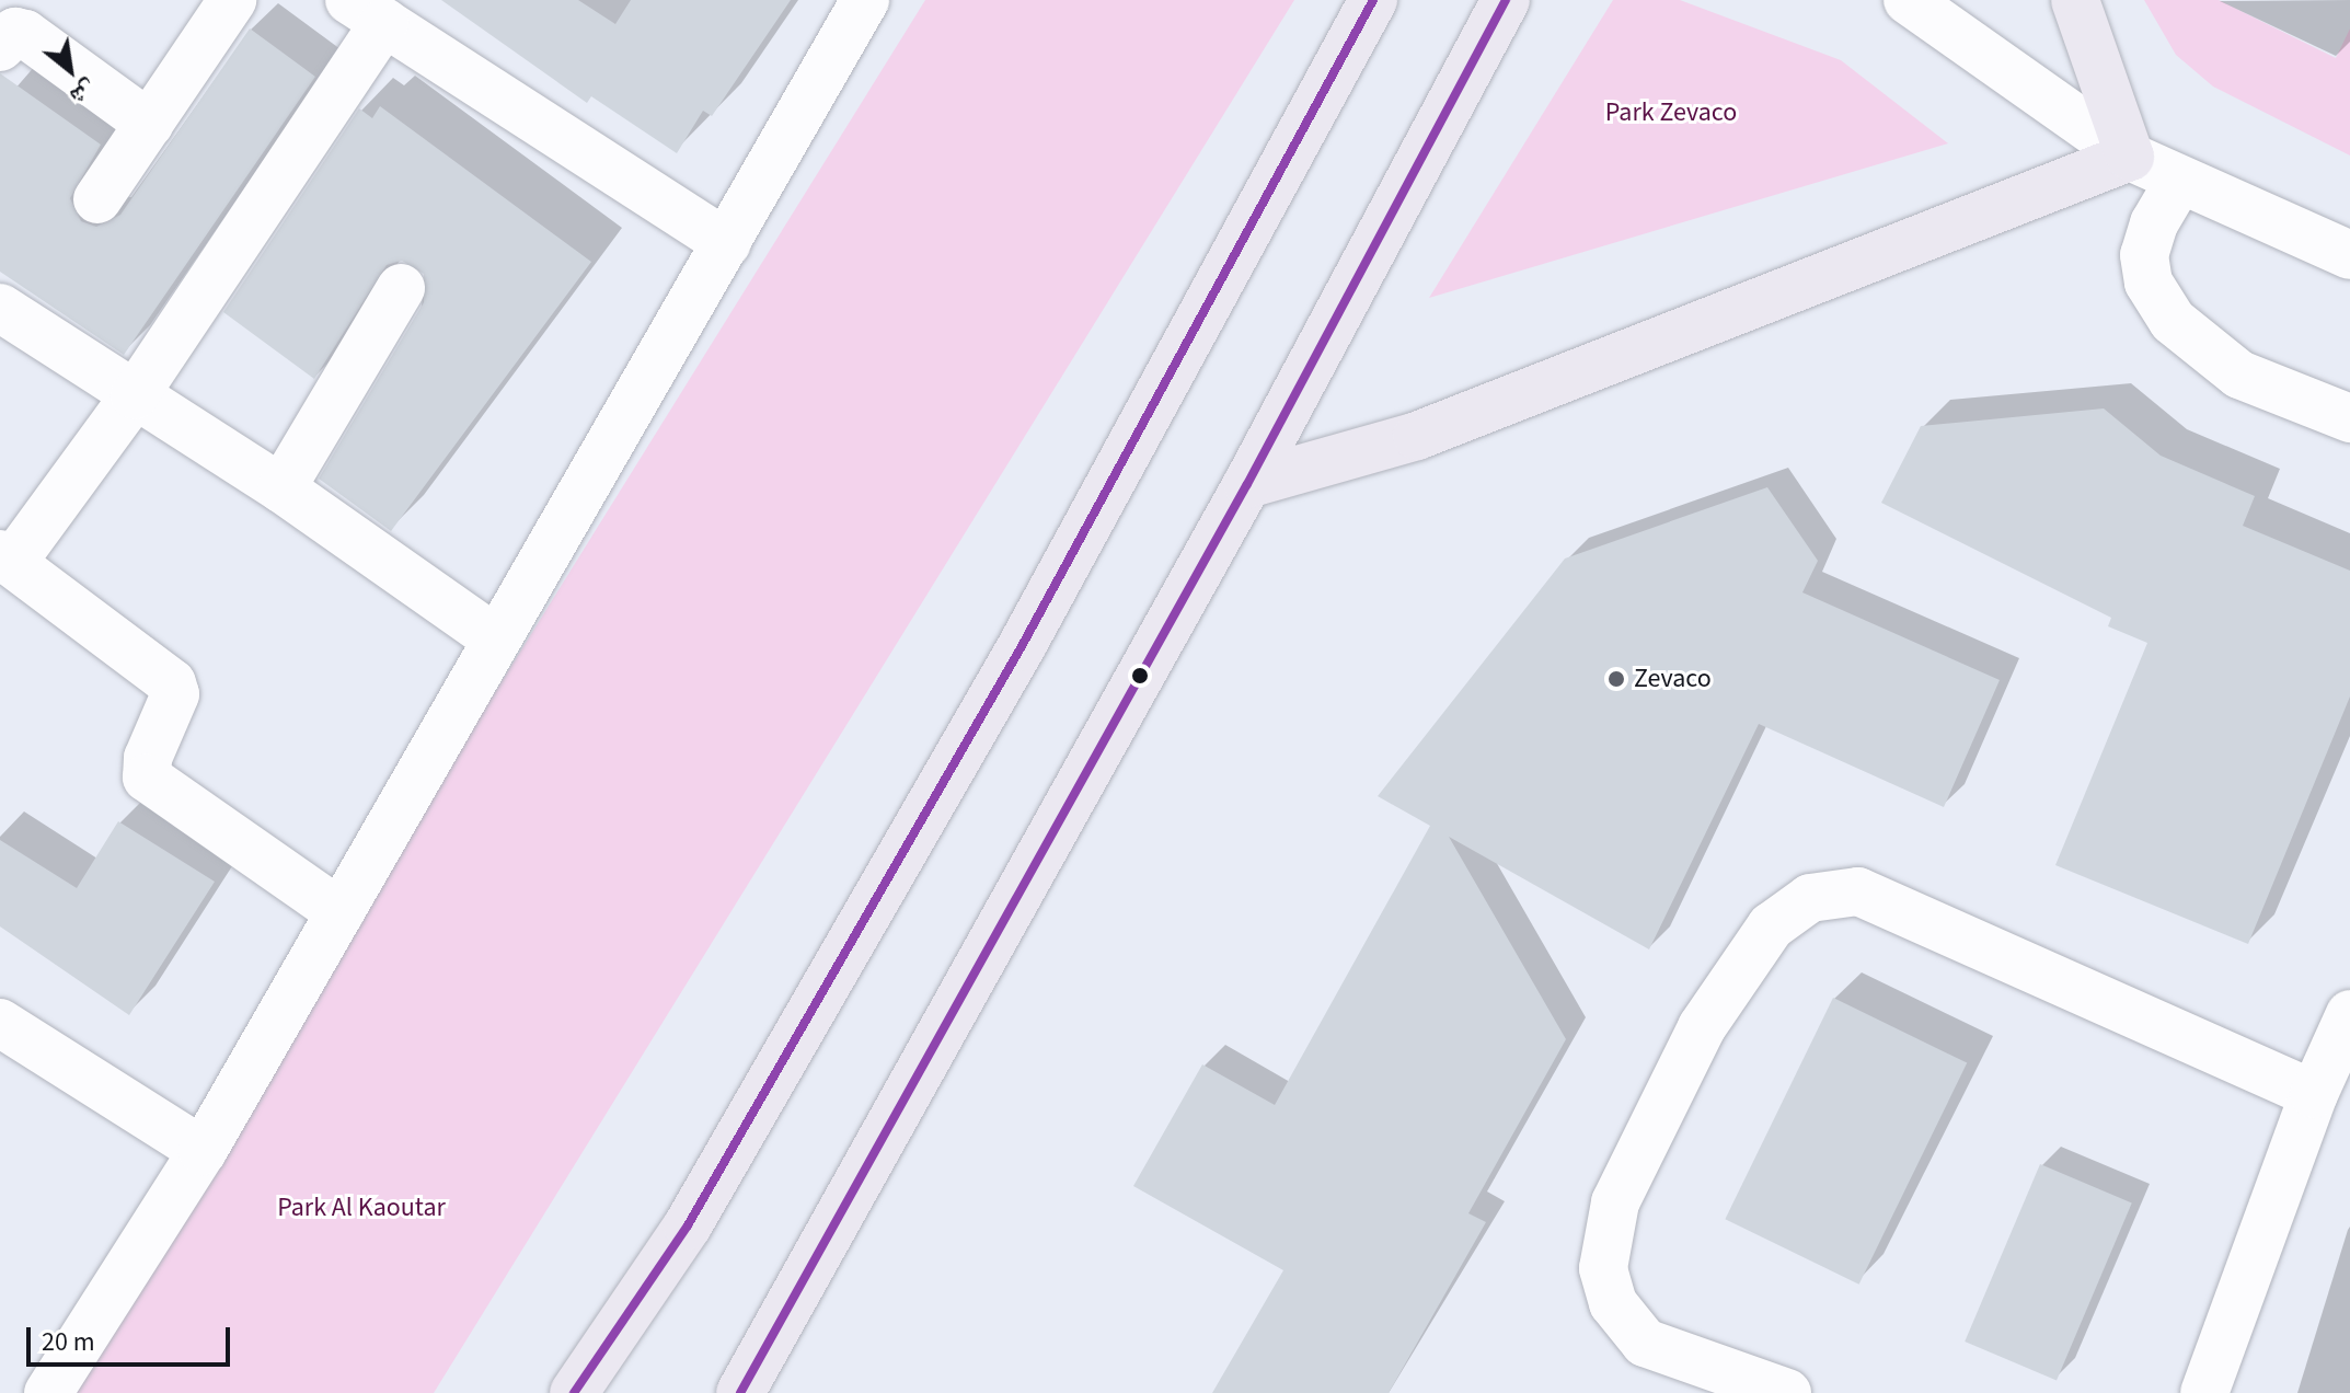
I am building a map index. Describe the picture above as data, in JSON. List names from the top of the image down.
{
  "parks": ["Park Zevaco", "Park Al Kaoutar"],
  "places": ["Zevaco"],
  "scale_bar": "20 m",
  "north": "bottom right"
}
